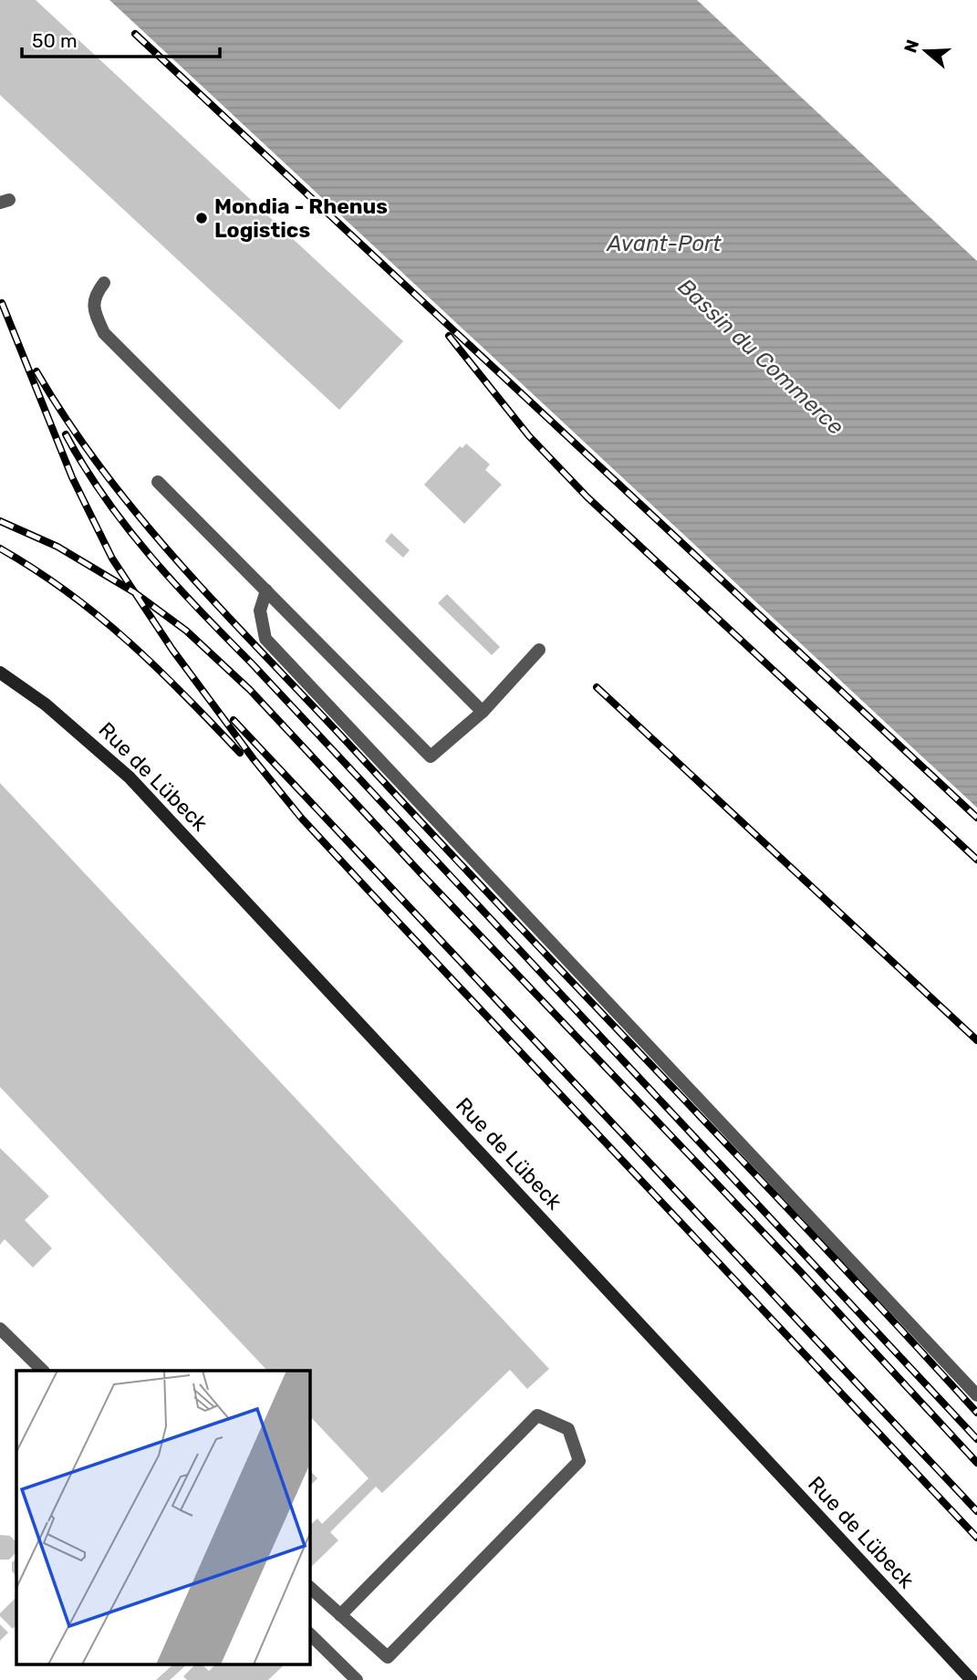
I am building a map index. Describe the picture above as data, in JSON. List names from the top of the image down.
{
  "streets": {
    "main road": ["Rue de Lübeck"]
  },
  "water": ["Avant-Port", "Bassin du Commerce"],
  "places": ["Mondia - Rhenus Logistics"],
  "scale_bar": "50 m",
  "north": "left"
}
